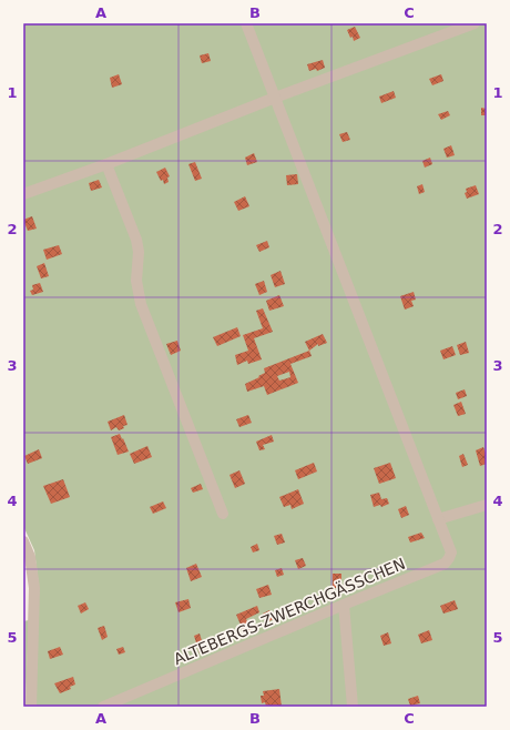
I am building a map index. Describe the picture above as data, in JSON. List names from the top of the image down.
{
  "streets": {
    "lane": ["ALTEBERGS-ZWERCHGÄSSCHEN"]
  },
  "grid": {
    "columns": ["A", "B", "C"],
    "rows": [
      "1",
      "2",
      "3",
      "4",
      "5"
    ]
  }
}
